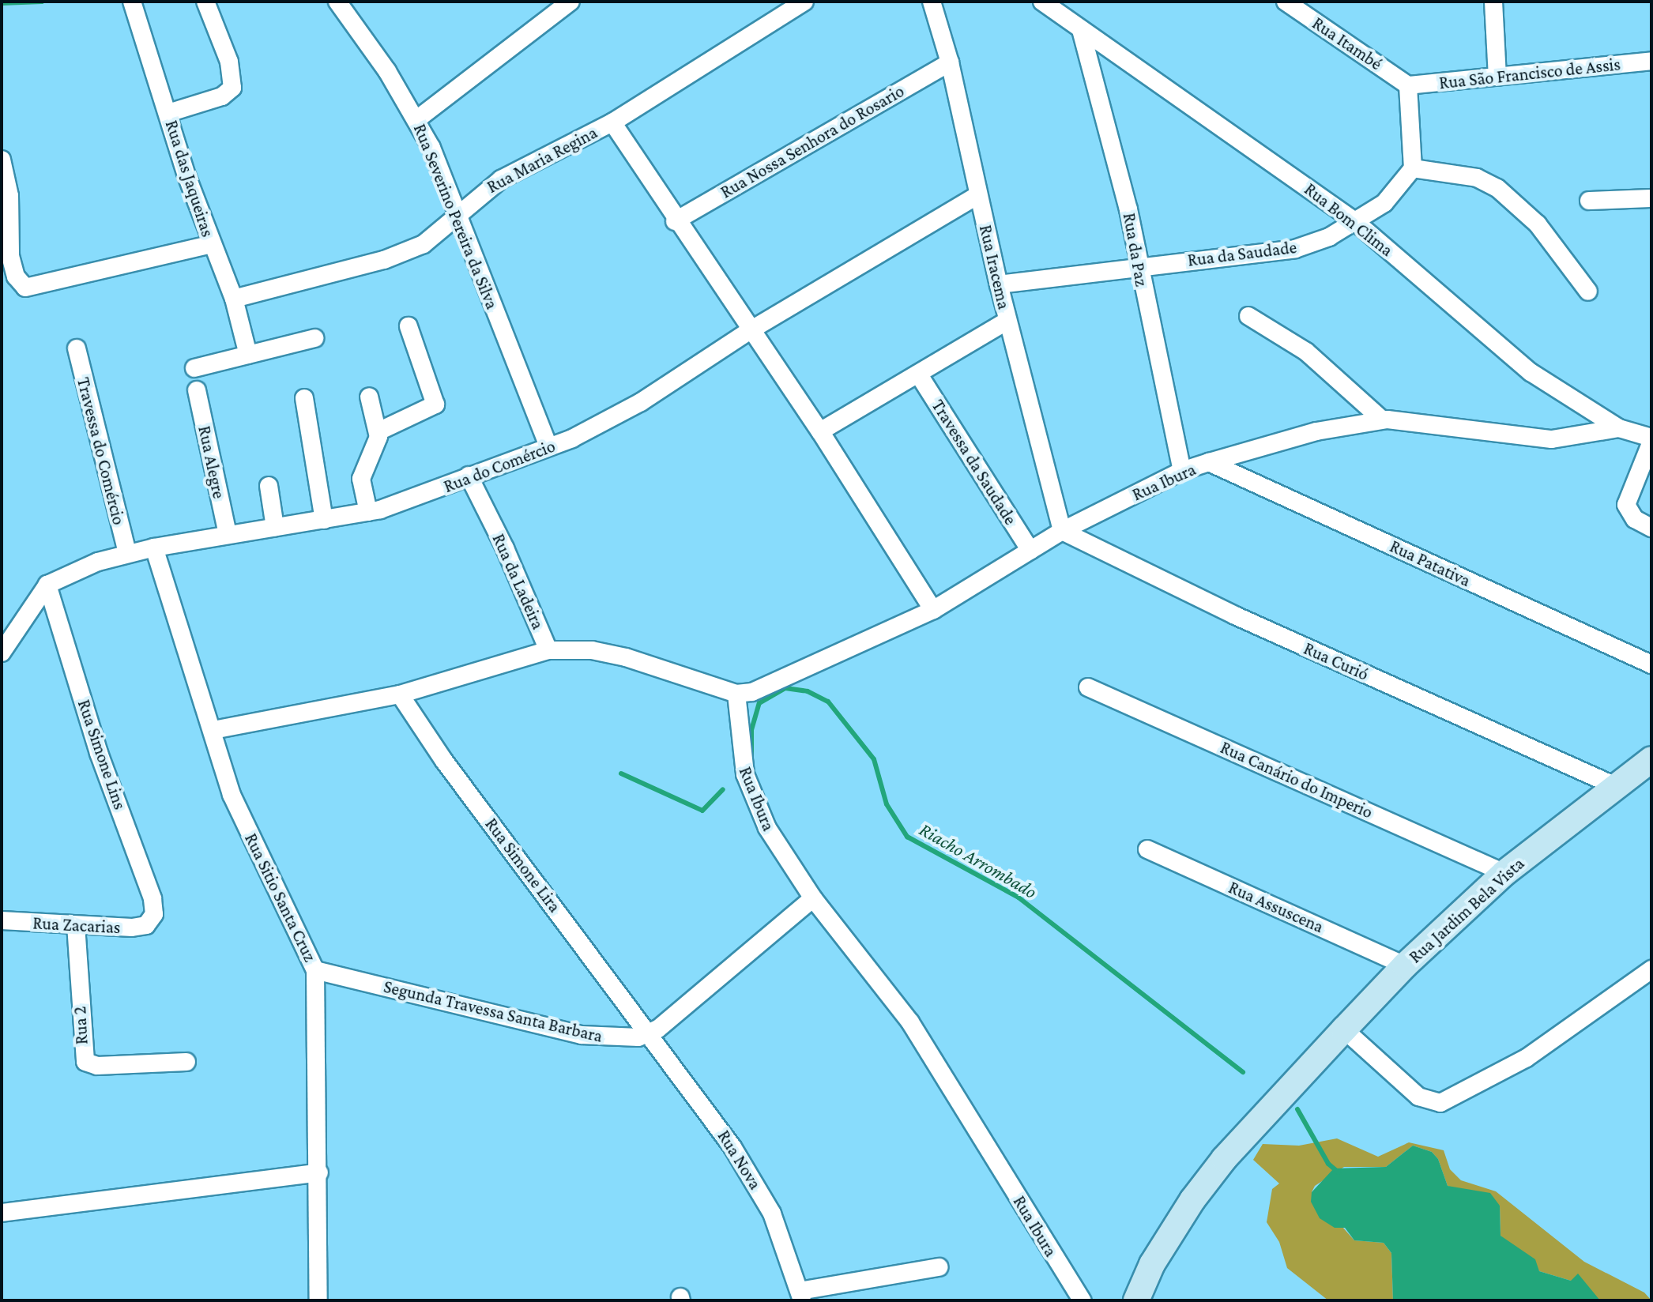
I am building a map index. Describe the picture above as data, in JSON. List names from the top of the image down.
{
  "streets": {
    "main road": ["Rua Jardim Bela Vista"],
    "street": [
      "Rua Itambé",
      "Rua São Francisco de Assis",
      "Rua Nossa Senhora do Rosario",
      "Rua Maria Regina",
      "Rua das Jaqueiras",
      "Rua Severino Pereira da Silva",
      "Rua Bom Clima",
      "Rua da Paz",
      "Rua da Saudade",
      "Rua Iracema",
      "Travessa do Comércio",
      "Rua Alegre",
      "Travessa da Saudade",
      "Rua do Comércio",
      "Rua Ibura",
      "Rua Patativa",
      "Rua da Ladeira",
      "Rua Curió",
      "Rua Simone Lins",
      "Rua Canário do Imperio",
      "Rua Simone Lira",
      "Rua Sitio Santa Cruz",
      "Rua Assuscena",
      "Rua Zacarias",
      "Segunda Travessa Santa Barbara",
      "Rua 2",
      "Rua Nova"
    ]
  },
  "crossings": [
    ["Rua Itambé", "Rua São Francisco de Assis"],
    ["Rua Nossa Senhora do Rosario", "Rua Iracema"],
    ["Rua Maria Regina", "Rua das Jaqueiras"],
    ["Rua Maria Regina", "Rua Severino Pereira da Silva"],
    ["Rua Severino Pereira da Silva", "Rua do Comércio"],
    ["Rua Bom Clima", "Rua da Paz"],
    ["Rua Bom Clima", "Rua da Saudade"],
    ["Rua da Paz", "Rua da Saudade"],
    ["Rua da Paz", "Rua Ibura"],
    ["Rua da Saudade", "Rua Iracema"],
    ["Rua Iracema", "Rua do Comércio"],
    ["Rua Iracema", "Rua Ibura"],
    ["Rua Iracema", "Rua Curió"],
    ["Travessa do Comércio", "Rua do Comércio"],
    ["Rua Alegre", "Rua do Comércio"],
    ["Travessa da Saudade", "Rua Ibura"],
    ["Rua do Comércio", "Rua da Ladeira"],
    ["Rua do Comércio", "Rua Simone Lins"],
    ["Rua do Comércio", "Rua Sitio Santa Cruz"],
    ["Rua Ibura", "Rua Patativa"],
    ["Rua Ibura", "Rua da Ladeira"],
    ["Rua Ibura", "Rua Curió"],
    ["Rua Curió", "Rua Jardim Bela Vista"],
    ["Rua Simone Lins", "Rua Zacarias"],
    ["Rua Canário do Imperio", "Rua Jardim Bela Vista"],
    ["Rua Simone Lira", "Segunda Travessa Santa Barbara"],
    ["Rua Simone Lira", "Rua Nova"],
    ["Rua Sitio Santa Cruz", "Segunda Travessa Santa Barbara"],
    ["Rua Assuscena", "Rua Jardim Bela Vista"],
    ["Rua Zacarias", "Rua 2"],
    ["Segunda Travessa Santa Barbara", "Rua Nova"]
  ],
  "water": ["Riacho Arrombado"]
}
